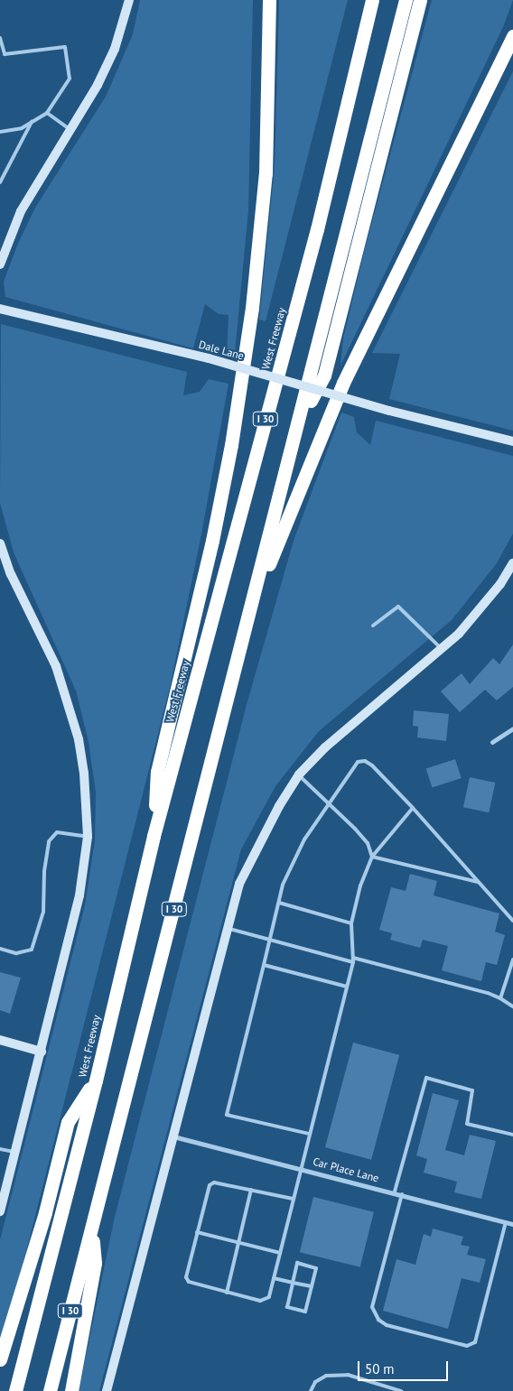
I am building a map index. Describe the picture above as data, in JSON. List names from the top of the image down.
{
  "streets": {
    "highway": ["West Freeway", "I 30"],
    "main road": ["Dale Lane"],
    "street": ["Car Place Lane"]
  },
  "scale_bar": "50 m"
}
